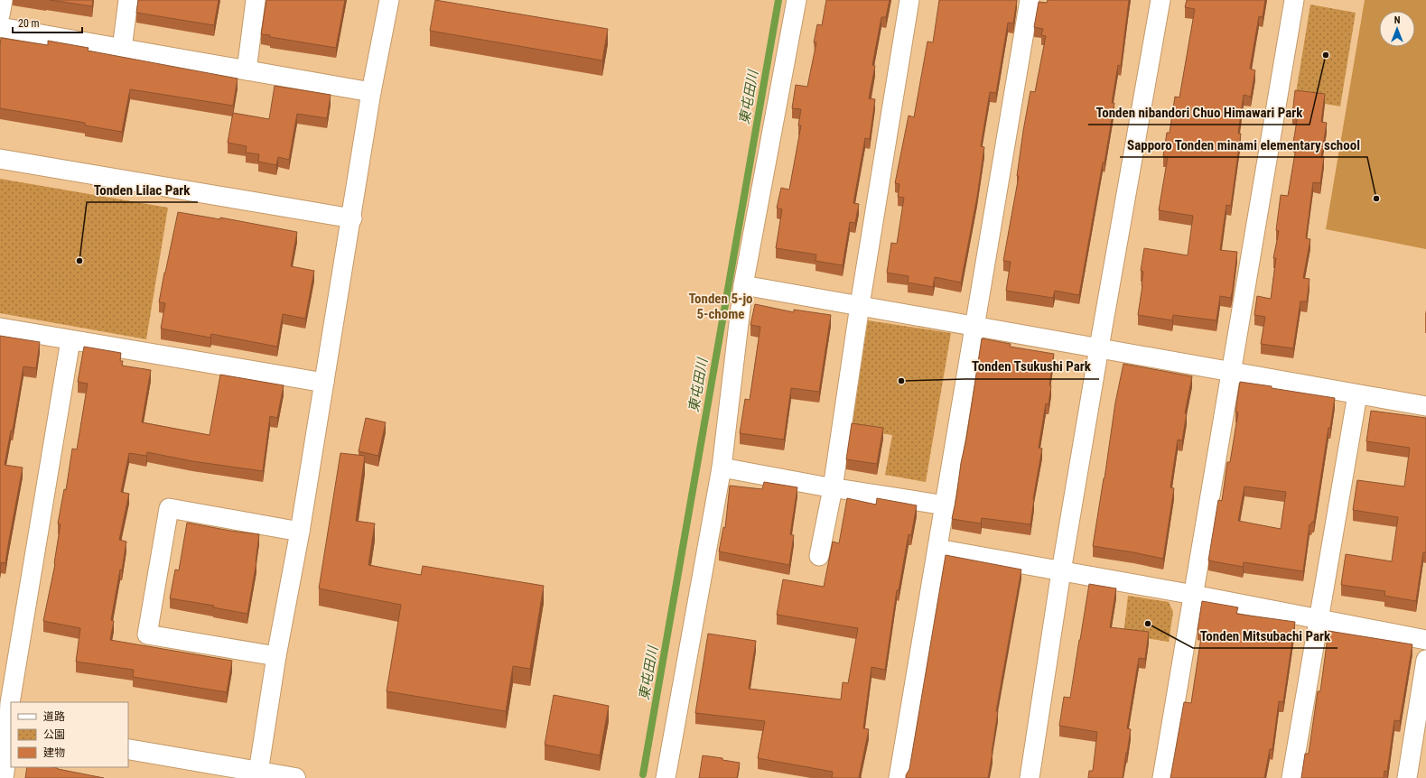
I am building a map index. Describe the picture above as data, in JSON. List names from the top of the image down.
{
  "districts": ["Tonden 5-jo 5-chome"],
  "water": ["東屯田川"],
  "places": [
    "Tonden nibandori Chuo Himawari Park",
    "Sapporo Tonden minami elementary school",
    "Tonden Lilac Park",
    "Tonden Tsukushi Park",
    "Tonden Mitsubachi Park"
  ],
  "legend": ["道路", "公園", "建物"],
  "scale_bar": "20 m",
  "north": "top"
}
